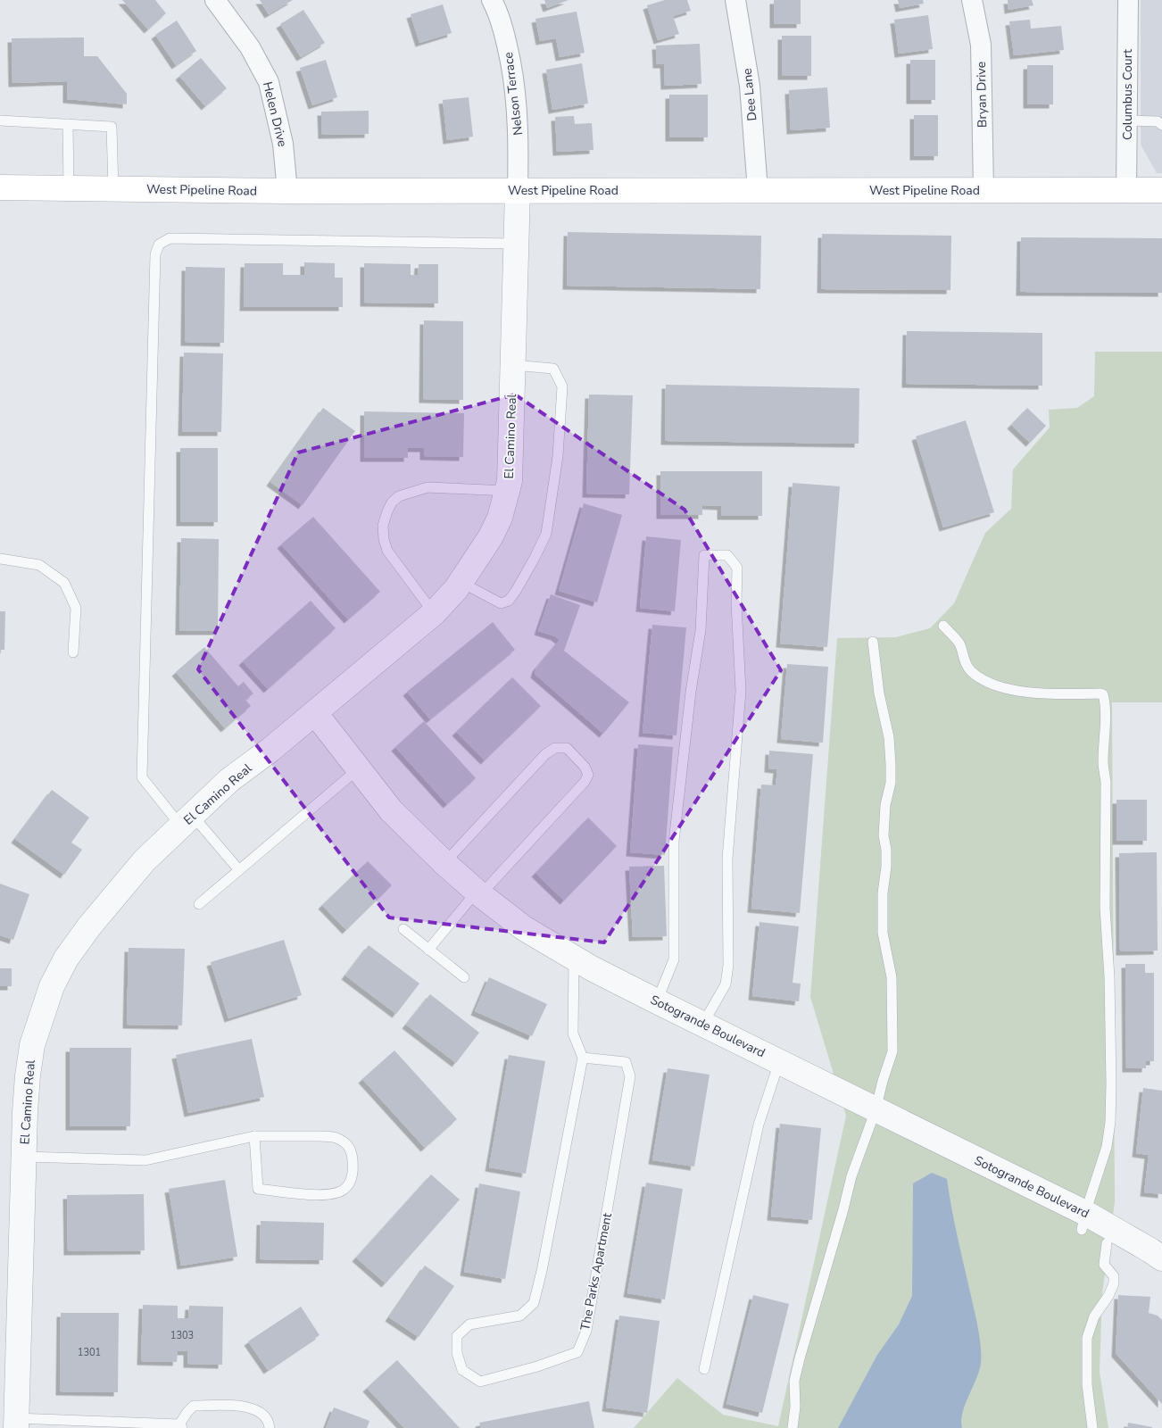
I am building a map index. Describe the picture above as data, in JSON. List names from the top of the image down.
{
  "streets": {
    "main road": ["West Pipeline Road"],
    "street": [
      "Nelson Terrace",
      "Dee Lane",
      "Bryan Drive",
      "Columbus Court",
      "Helen Drive",
      "El Camino Real",
      "Sotogrande Boulevard"
    ],
    "lane": ["The Parks Apartment"]
  },
  "crossings": [
    ["Nelson Terrace", "West Pipeline Road"],
    ["Nelson Terrace", "El Camino Real"],
    ["Dee Lane", "West Pipeline Road"],
    ["Bryan Drive", "West Pipeline Road"],
    ["Columbus Court", "West Pipeline Road"],
    ["Helen Drive", "West Pipeline Road"],
    ["West Pipeline Road", "El Camino Real"],
    ["El Camino Real", "Sotogrande Boulevard"]
  ],
  "house_numbers": ["1303", "1301"]
}
